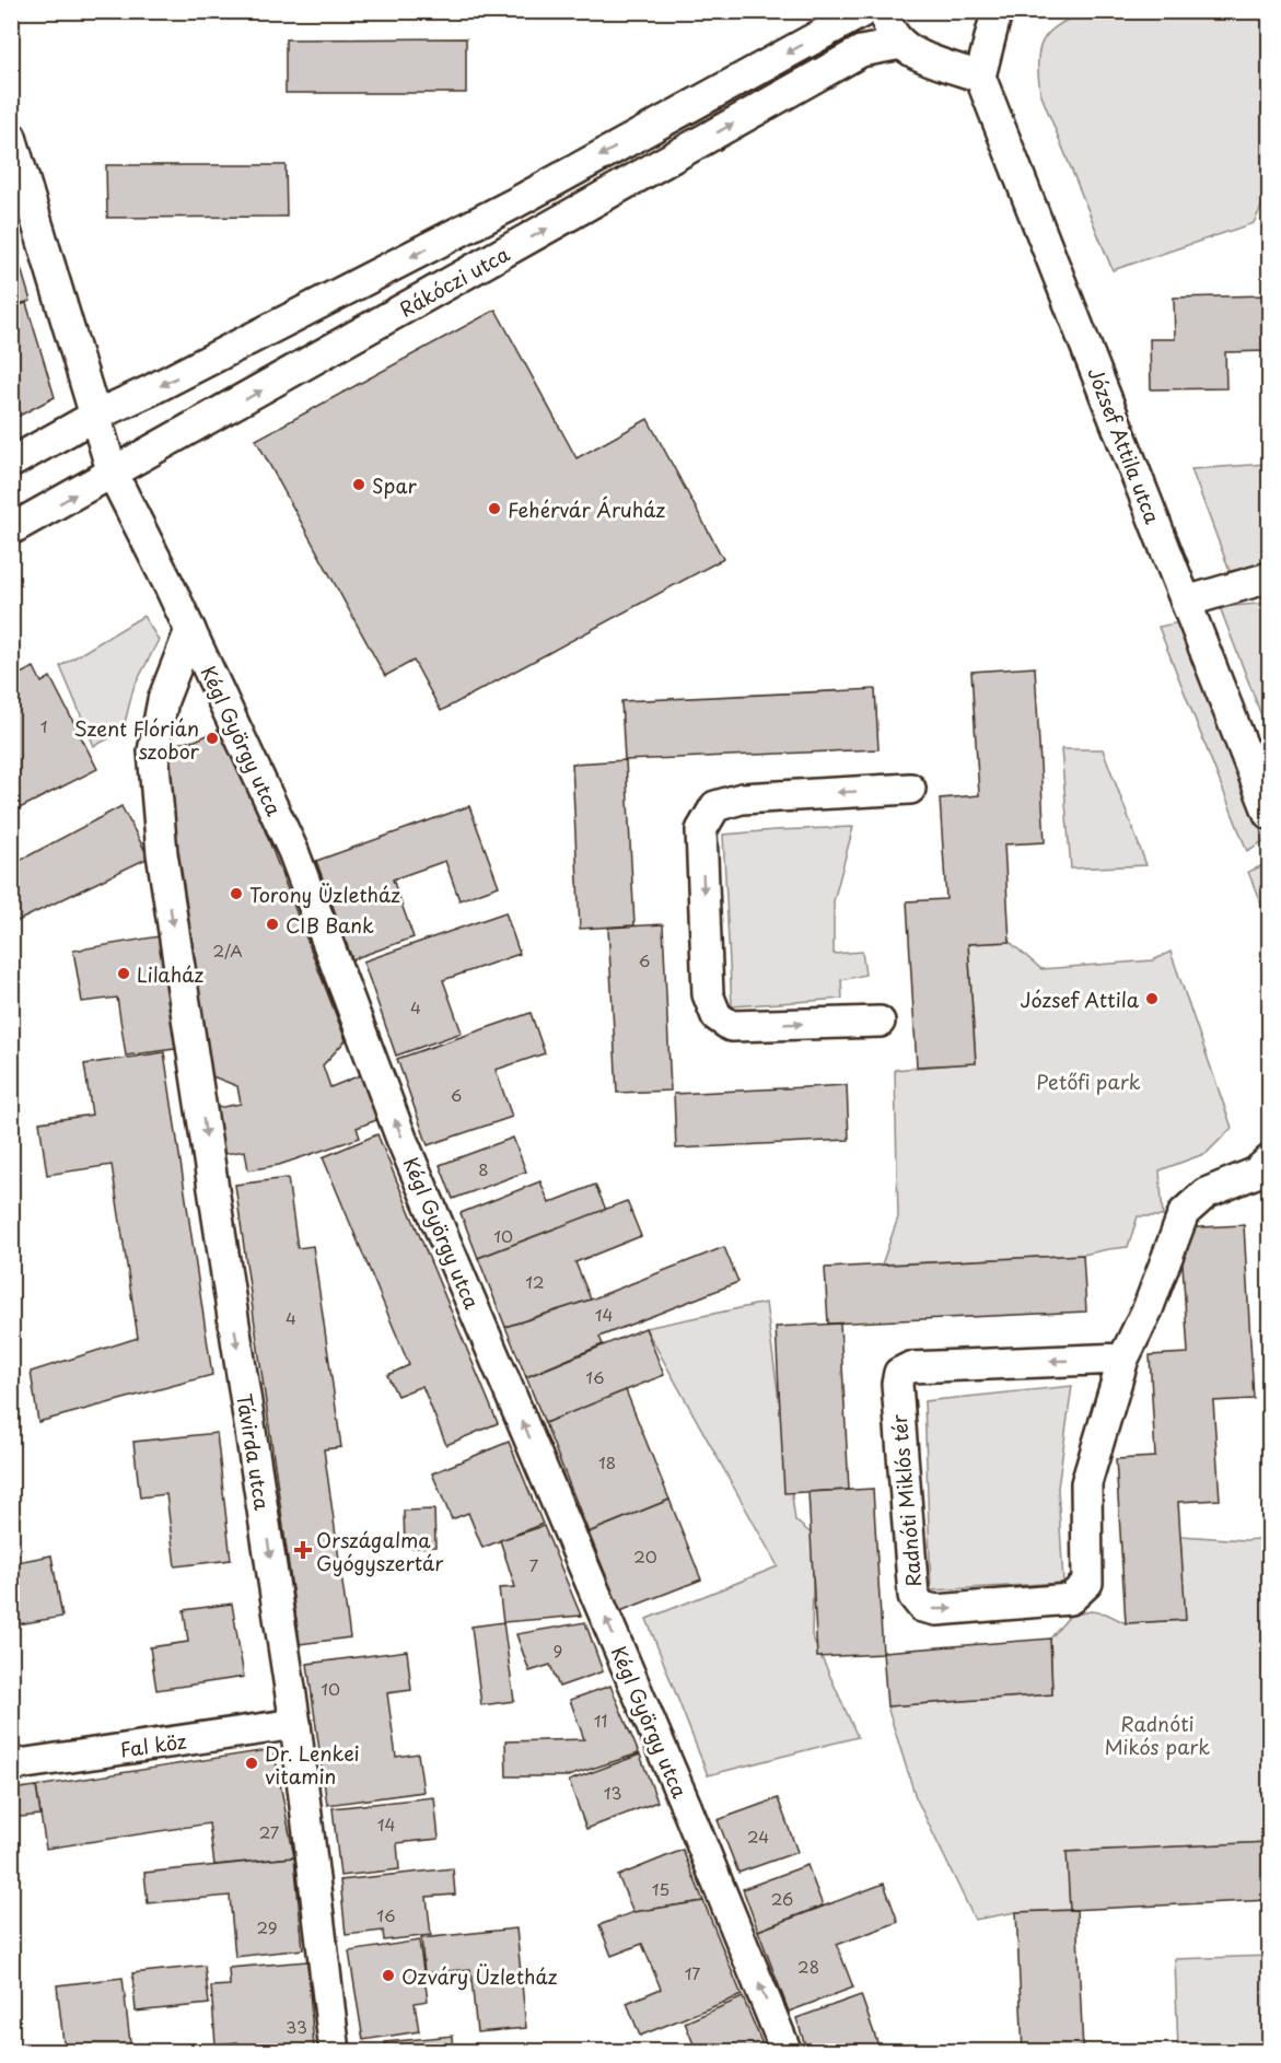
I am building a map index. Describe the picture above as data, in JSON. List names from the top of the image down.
{
  "streets": {
    "street": [
      "Rákóczi utca",
      "József Attila utca",
      "Kégl György utca",
      "Távirda utca",
      "Radnóti Miklós tér",
      "Fal köz"
    ]
  },
  "crossings": [
    ["Rákóczi utca", "Kégl György utca"],
    ["Kégl György utca", "Távirda utca"],
    ["Távirda utca", "Fal köz"]
  ],
  "one_way": ["Kégl György utca", "Távirda utca"],
  "parks": ["Petőfi park", "Radnóti Mikós park"],
  "places": {
    "other": [
      "Spar",
      "Fehérvár Áruház",
      "Szent Flórián szobor",
      "Torony Üzletház",
      "CIB Bank",
      "Lilaház",
      "József Attila",
      "Dr. Lenkei vitamin",
      "Ozváry Üzletház"
    ],
    "health": ["Országalma Gyógyszertár"]
  },
  "house_numbers": [
    "1",
    "2/A",
    "6",
    "4",
    "6",
    "8",
    "10",
    "12",
    "14",
    "4",
    "16",
    "18",
    "20",
    "7",
    "9",
    "10",
    "11",
    "13",
    "14",
    "27",
    "24",
    "15",
    "26",
    "16",
    "29",
    "28",
    "17",
    "33"
  ]
}
